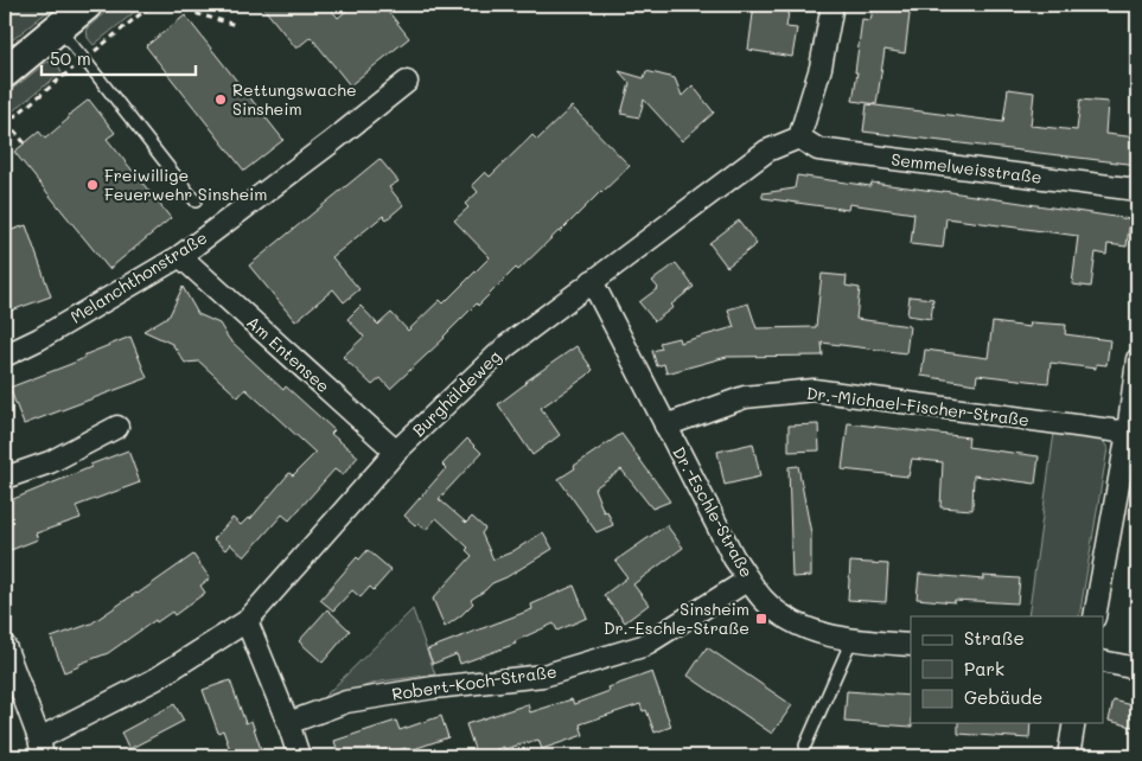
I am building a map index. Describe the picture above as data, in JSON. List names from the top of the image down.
{
  "streets": {
    "street": [
      "Semmelweisstraße",
      "Melanchthonstraße",
      "Am Entensee",
      "Burghäldeweg",
      "Dr.-Michael-Fischer-Straße",
      "Dr.-Eschle-Straße",
      "Robert-Koch-Straße"
    ]
  },
  "crossings": [
    ["Semmelweisstraße", "Burghäldeweg"],
    ["Melanchthonstraße", "Am Entensee"],
    ["Am Entensee", "Burghäldeweg"],
    ["Burghäldeweg", "Dr.-Eschle-Straße"],
    ["Dr.-Michael-Fischer-Straße", "Dr.-Eschle-Straße"],
    ["Dr.-Eschle-Straße", "Robert-Koch-Straße"]
  ],
  "places": {
    "other": ["Rettungswache Sinsheim", "Freiwillige Feuerwehr Sinsheim"],
    "transit": ["Sinsheim Dr.-Eschle-Straße"]
  },
  "legend": ["Straße", "Park", "Gebäude"],
  "scale_bar": "50 m"
}
